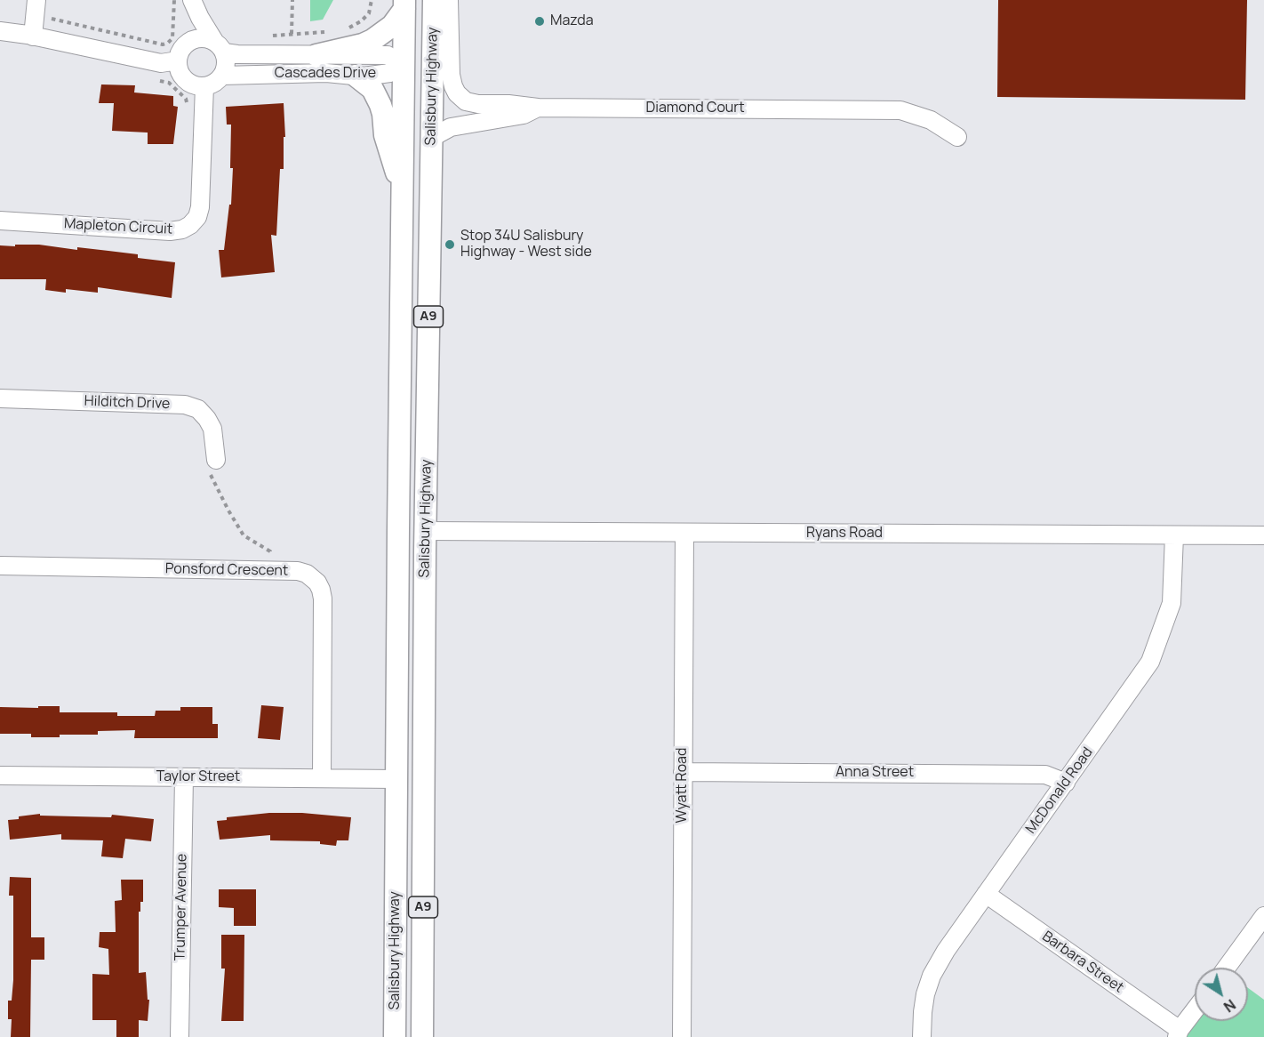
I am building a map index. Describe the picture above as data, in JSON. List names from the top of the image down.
{
  "streets": {
    "main road": ["Salisbury Highway", "A9"],
    "street": [
      "Cascades Drive",
      "Diamond Court",
      "Mapleton Circuit",
      "Hilditch Drive",
      "Ryans Road",
      "Ponsford Crescent",
      "Anna Street",
      "Taylor Street",
      "Wyatt Road",
      "McDonald Road",
      "Trumper Avenue",
      "Barbara Street"
    ]
  },
  "crossings": [
    ["Cascades Drive", "Salisbury Highway"],
    ["Cascades Drive", "Mapleton Circuit"],
    ["Salisbury Highway", "Diamond Court"],
    ["Salisbury Highway", "Ryans Road"],
    ["Salisbury Highway", "Taylor Street"],
    ["Ryans Road", "Wyatt Road"],
    ["Ryans Road", "McDonald Road"],
    ["Ponsford Crescent", "Taylor Street"],
    ["Anna Street", "Wyatt Road"],
    ["Anna Street", "McDonald Road"],
    ["Taylor Street", "Trumper Avenue"],
    ["McDonald Road", "Barbara Street"]
  ],
  "places": ["Mazda", "Stop 34U Salisbury Highway - West side"],
  "north": "bottom right"
}
